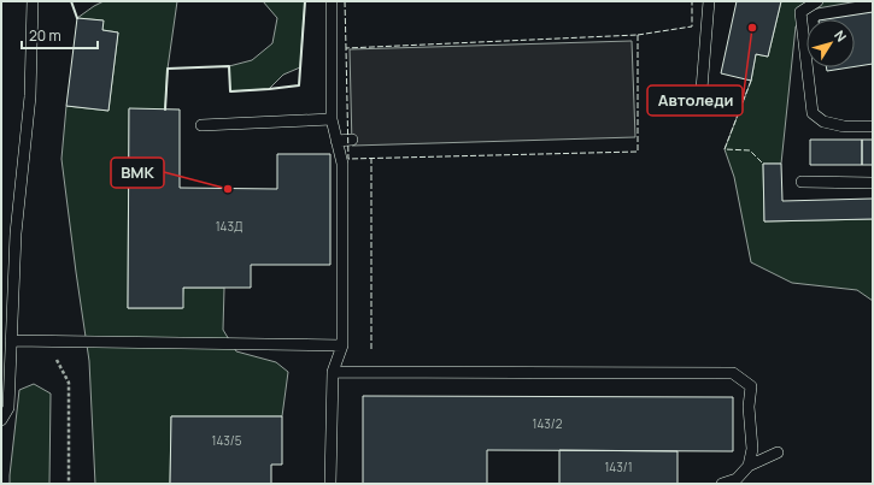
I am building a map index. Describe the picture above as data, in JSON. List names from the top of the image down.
{
  "places": ["Автоледи", "ВМК"],
  "house_numbers": [
    "143Д",
    "143/2",
    "143/5",
    "143/1"
  ],
  "scale_bar": "20 m",
  "north": "top right"
}
